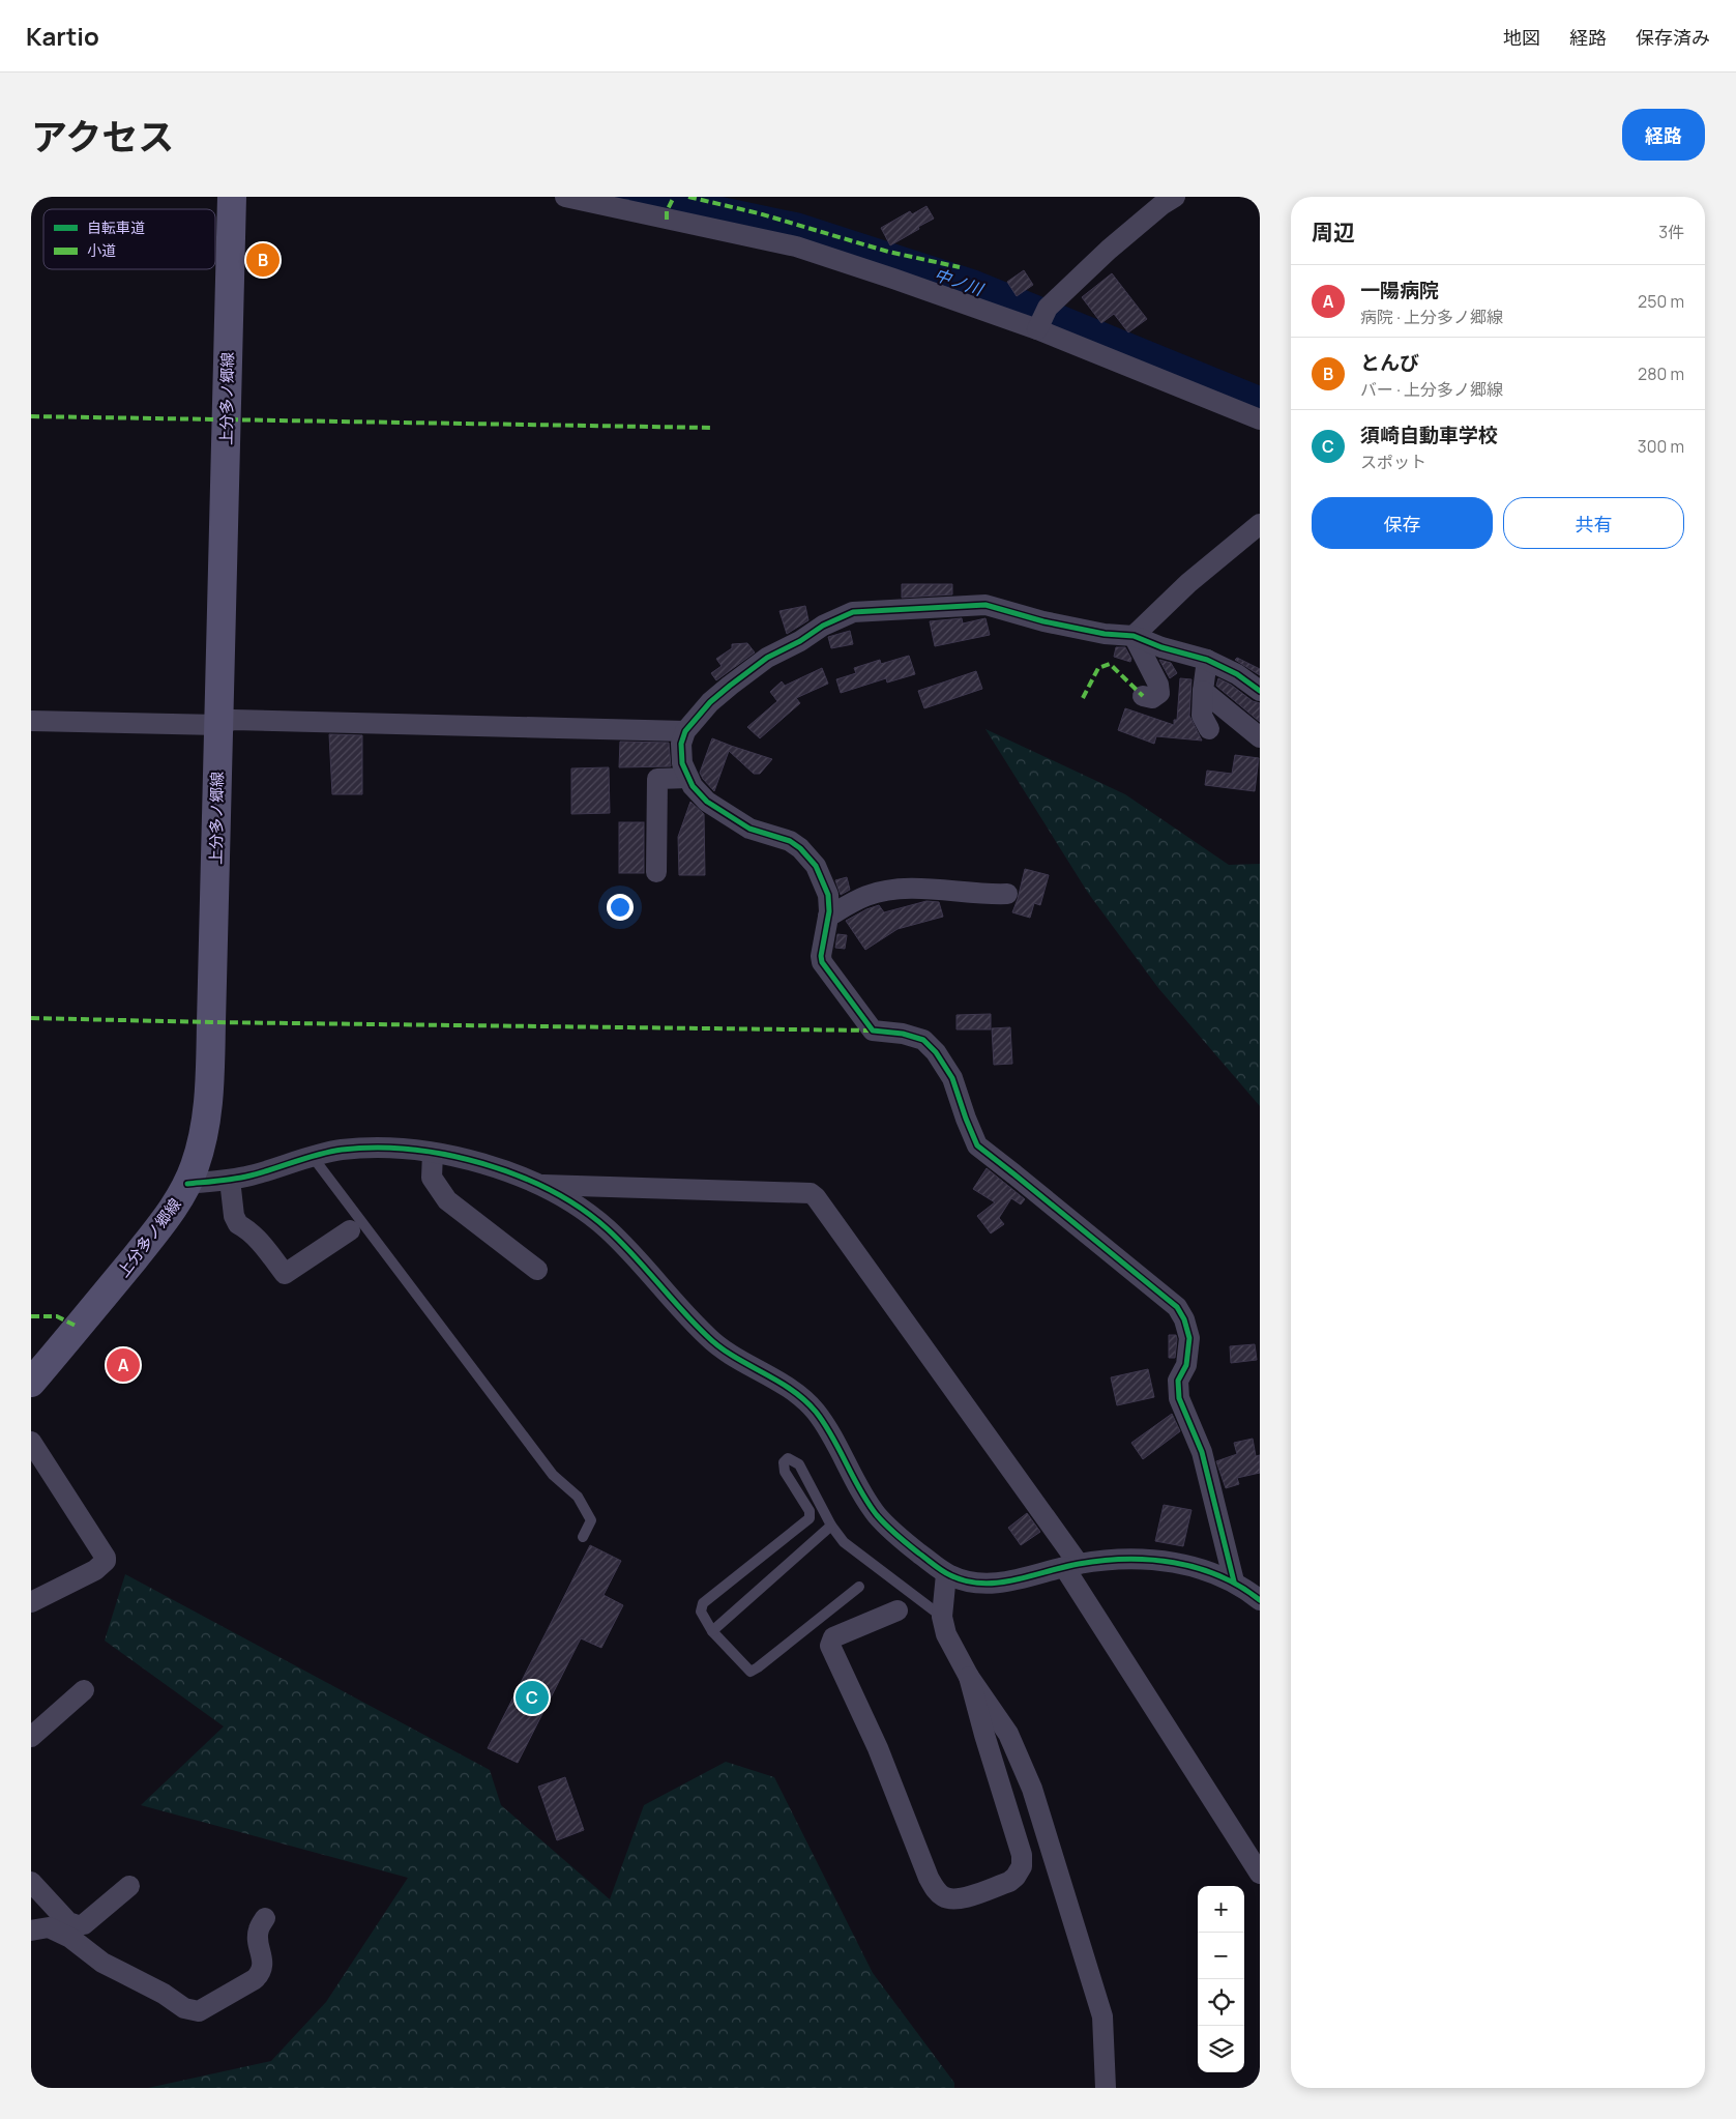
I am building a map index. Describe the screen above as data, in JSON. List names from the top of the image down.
{
  "streets": {
    "main road": ["上分多ノ郷線"]
  },
  "water": ["中ノ川"],
  "legend": ["自転車道", "小道"],
  "page": {
    "header": "Kartio",
    "nav": ["地図", "経路", "保存済み"],
    "title": "アクセス",
    "buttons": [
      "経路",
      ["保存", "共有"]
    ],
    "heading": ["周辺", "3件"],
    "pins": ["B", "A", "C"],
    "list": [
      {
        "mark": "A",
        "name": "一陽病院",
        "note": "病院 · 上分多ノ郷線",
        "value": "250 m"
      },
      {
        "mark": "B",
        "name": "とんび",
        "note": "バー · 上分多ノ郷線",
        "value": "280 m"
      },
      {
        "mark": "C",
        "name": "須崎自動車学校",
        "note": "スポット",
        "value": "300 m"
      }
    ],
    "map_buttons": ["+", "−"]
  }
}
